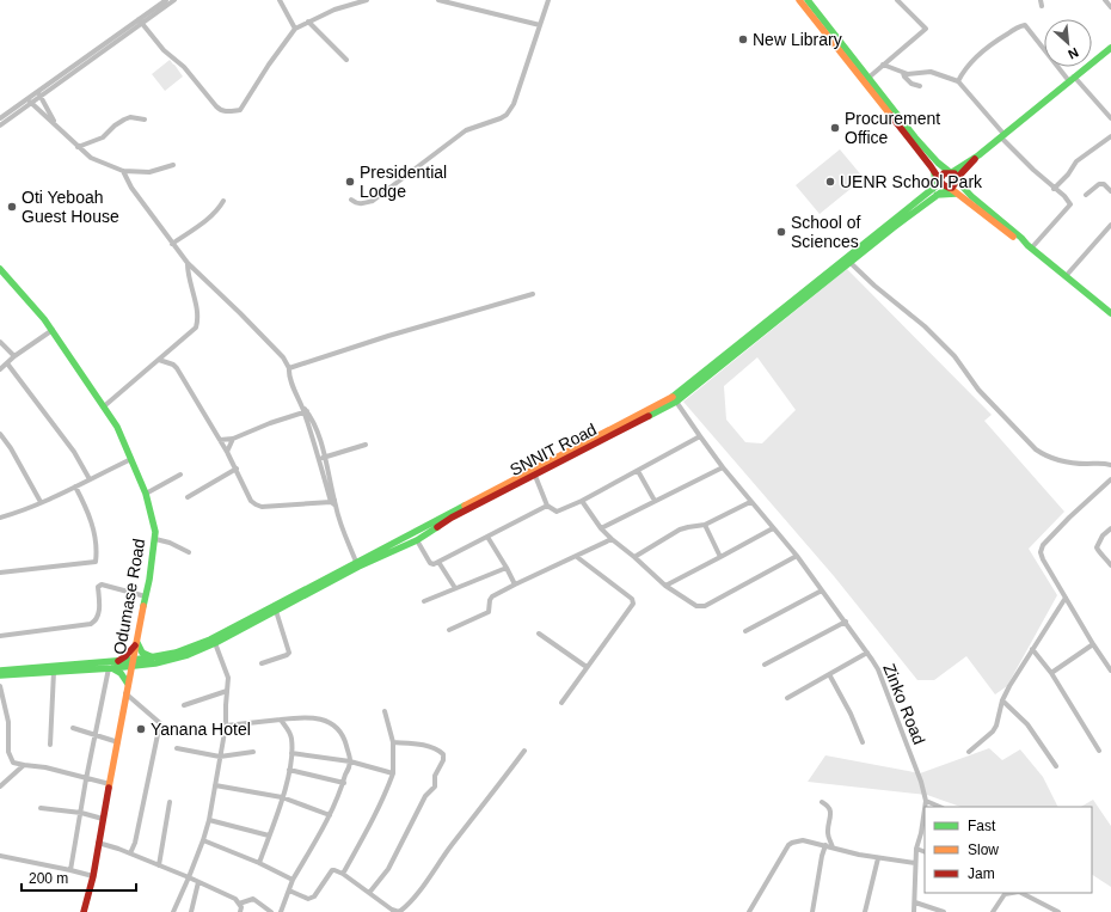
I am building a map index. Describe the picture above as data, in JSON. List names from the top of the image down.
{
  "streets": {
    "street": ["SNNIT Road", "Odumase Road", "Zinko Road"]
  },
  "crossings": [
    ["SNNIT Road", "Odumase Road"],
    ["SNNIT Road", "Zinko Road"]
  ],
  "places": [
    "New Library",
    "Procurement Office",
    "Presidential Lodge",
    "UENR School Park",
    "Oti Yeboah Guest House",
    "School of Sciences",
    "Yanana Hotel"
  ],
  "legend": ["Fast", "Slow", "Jam"],
  "scale_bar": "200 m",
  "north": "bottom right"
}
